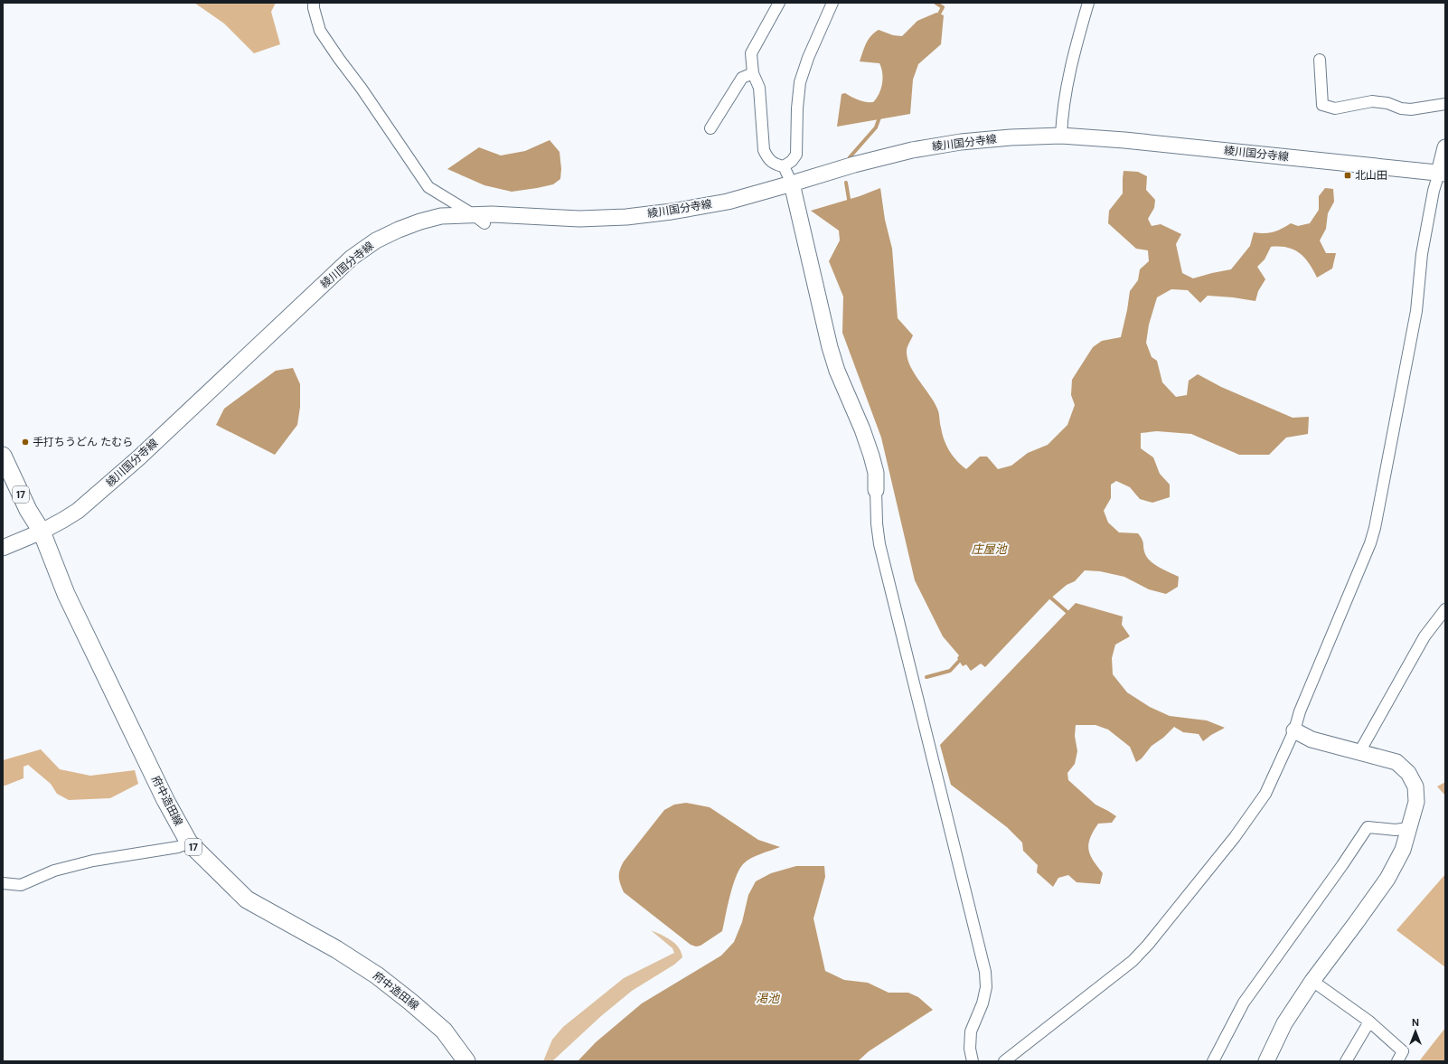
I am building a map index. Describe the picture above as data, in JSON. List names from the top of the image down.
{
  "streets": {
    "main road": ["綾川国分寺線", "17", "府中造田線"]
  },
  "crossings": [
    ["綾川国分寺線", "府中造田線"]
  ],
  "water": ["庄屋池", "渇池"],
  "places": {
    "transit": ["北山田"],
    "other": ["手打ちうどん たむら"]
  },
  "north": "top"
}
